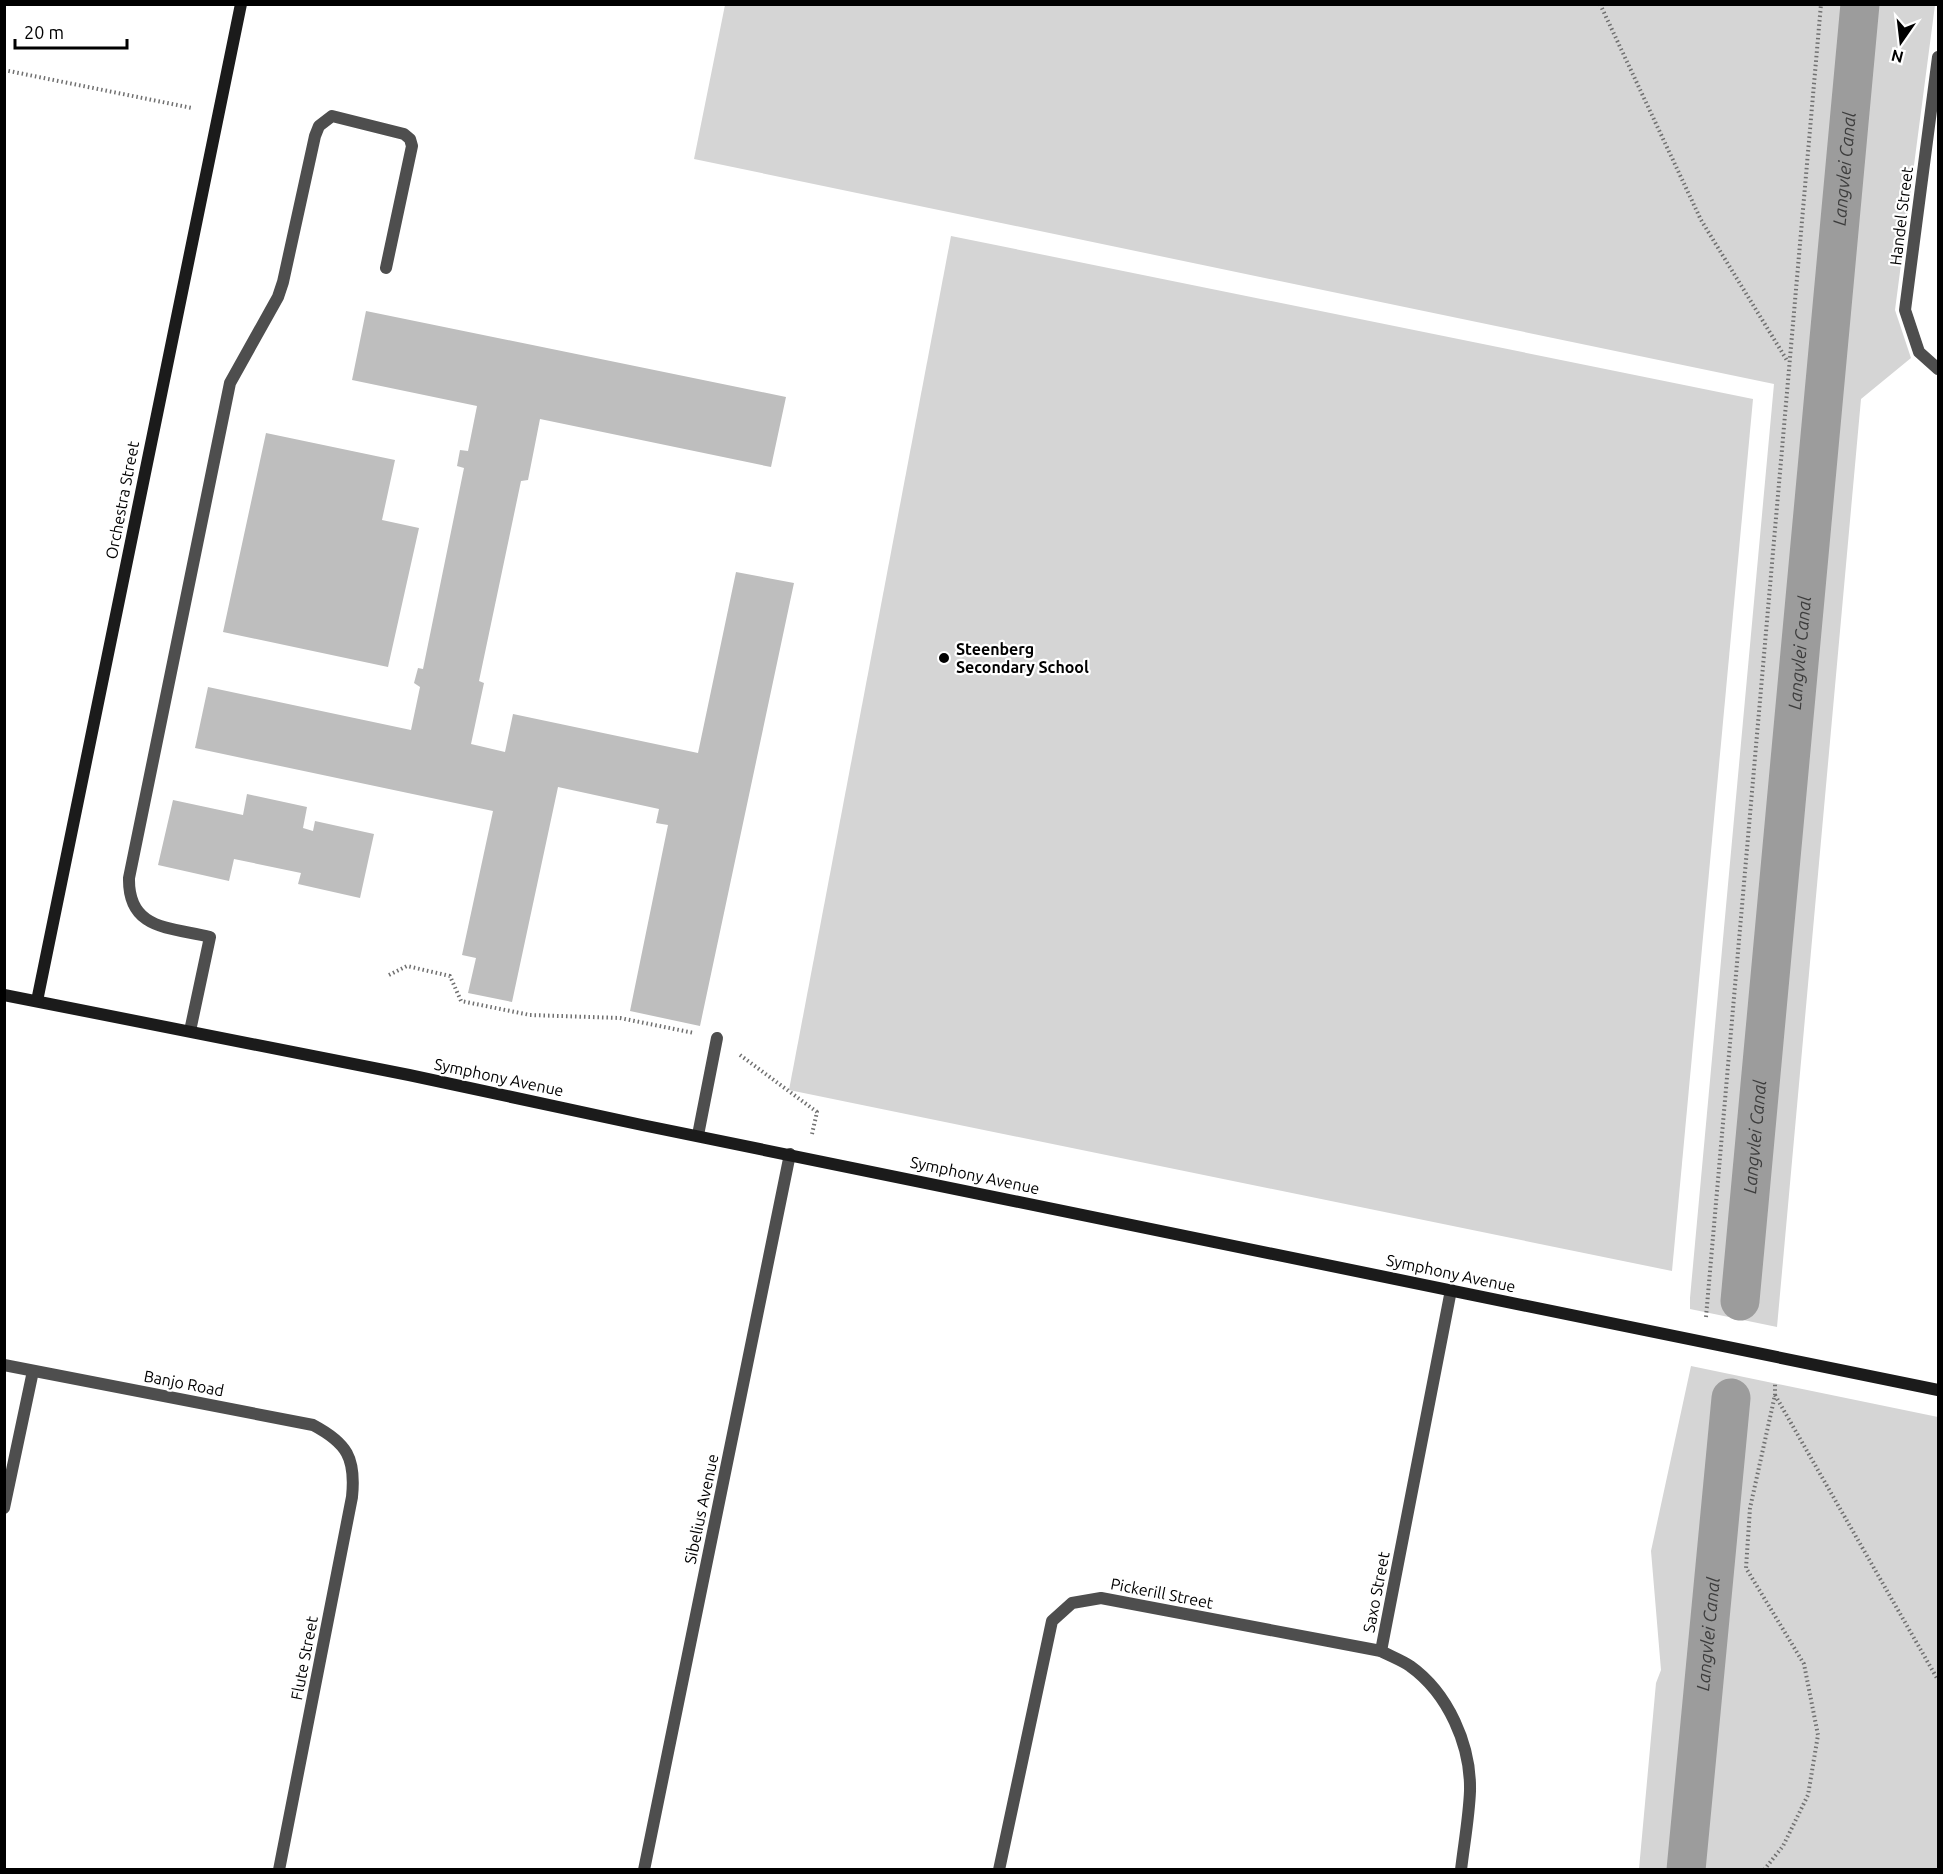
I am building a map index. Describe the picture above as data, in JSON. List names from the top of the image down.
{
  "streets": {
    "street": [
      "Handel Street",
      "Orchestra Street",
      "Symphony Avenue",
      "Banjo Road",
      "Sibelius Avenue",
      "Saxo Street",
      "Pickerill Street",
      "Flute Street"
    ]
  },
  "crossings": [
    ["Orchestra Street", "Symphony Avenue"],
    ["Symphony Avenue", "Sibelius Avenue"],
    ["Symphony Avenue", "Saxo Street"],
    ["Banjo Road", "Flute Street"],
    ["Saxo Street", "Pickerill Street"]
  ],
  "water": ["Langvlei Canal"],
  "places": ["Steenberg Secondary School"],
  "scale_bar": "20 m",
  "north": "bottom"
}
